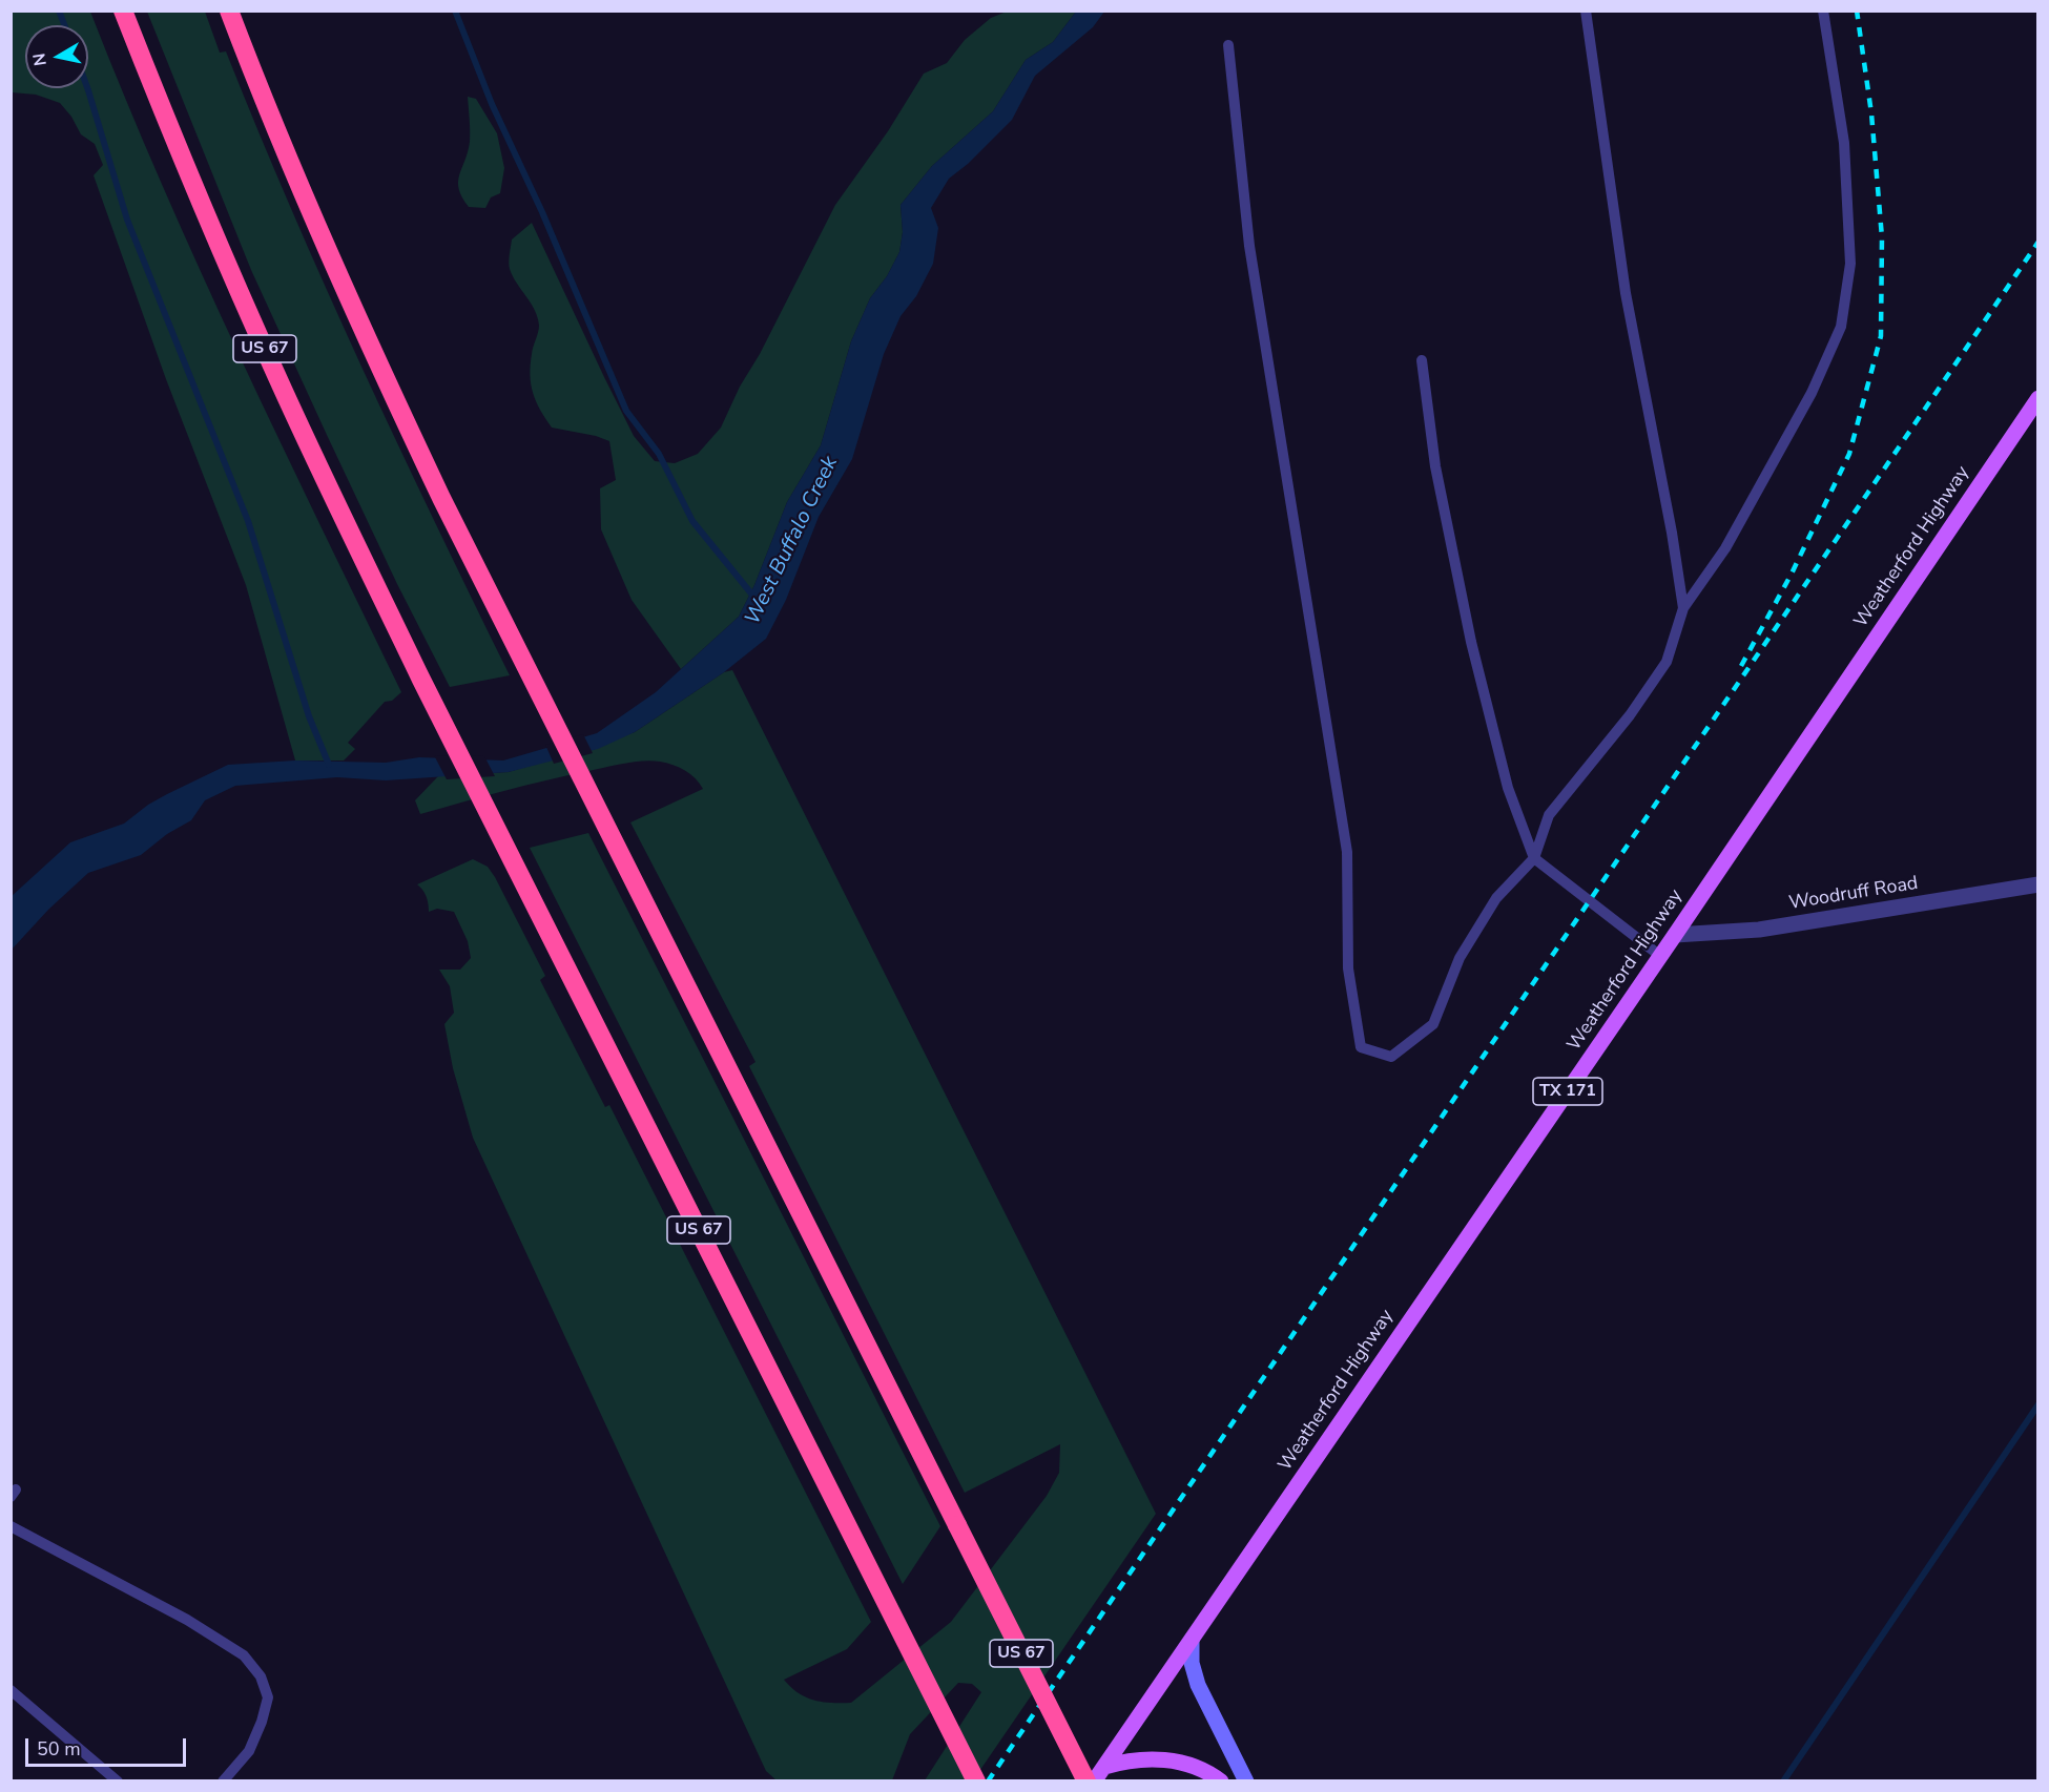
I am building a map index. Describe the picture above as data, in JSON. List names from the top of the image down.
{
  "streets": {
    "highway": ["US 67"],
    "main road": ["Weatherford Highway", "TX 171"],
    "street": ["Woodruff Road"]
  },
  "crossings": [
    ["Weatherford Highway", "Woodruff Road"]
  ],
  "water": ["West Buffalo Creek"],
  "scale_bar": "50 m",
  "north": "left"
}
